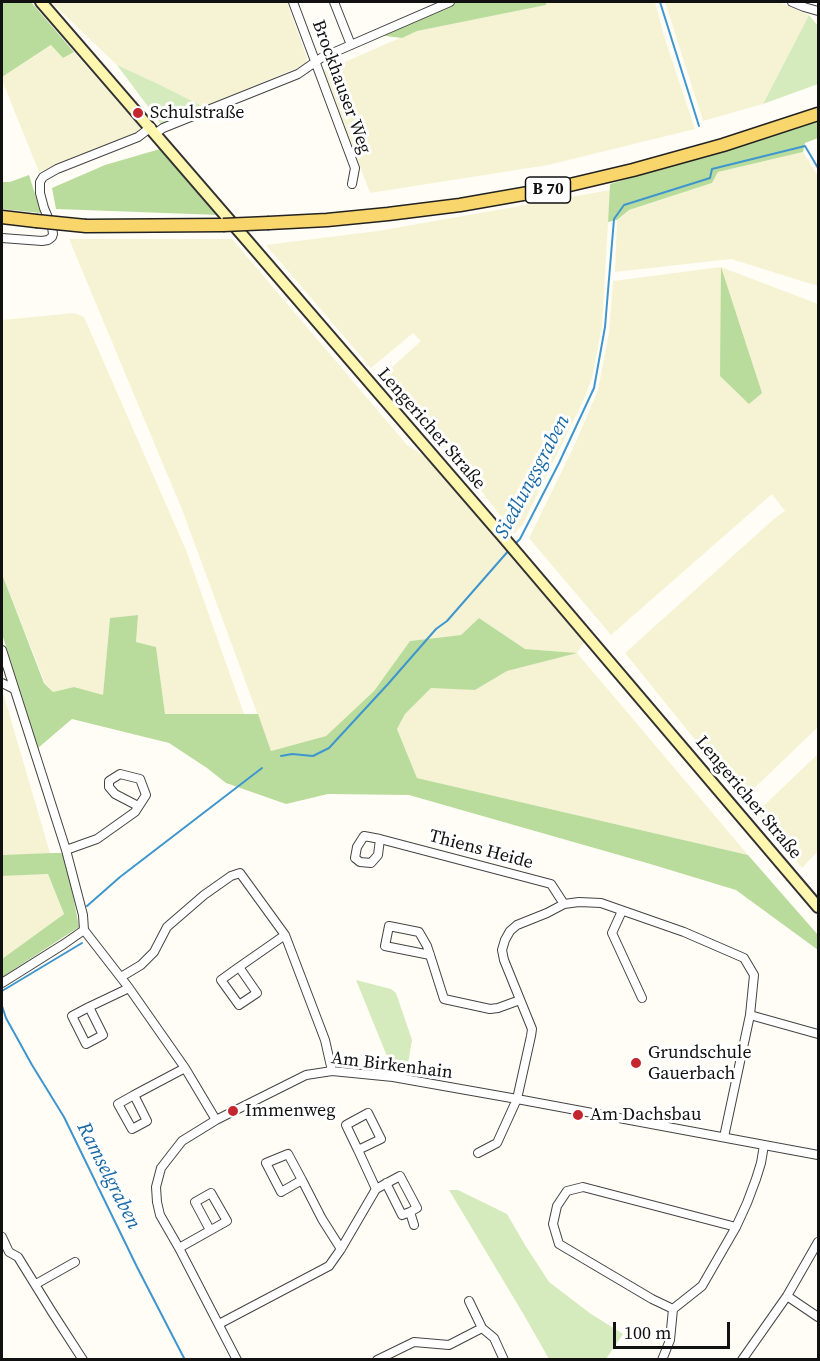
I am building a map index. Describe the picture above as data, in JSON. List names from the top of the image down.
{
  "streets": {
    "main road": ["B 70", "Lengericher Straße"],
    "street": ["Brockhauser Weg", "Thiens Heide", "Am Birkenhain"]
  },
  "water": ["Siedlungsgraben", "Ramselgraben"],
  "places": [
    "Schulstraße",
    "Grundschule Gauerbach",
    "Immenweg",
    "Am Dachsbau"
  ],
  "scale_bar": "100 m"
}
